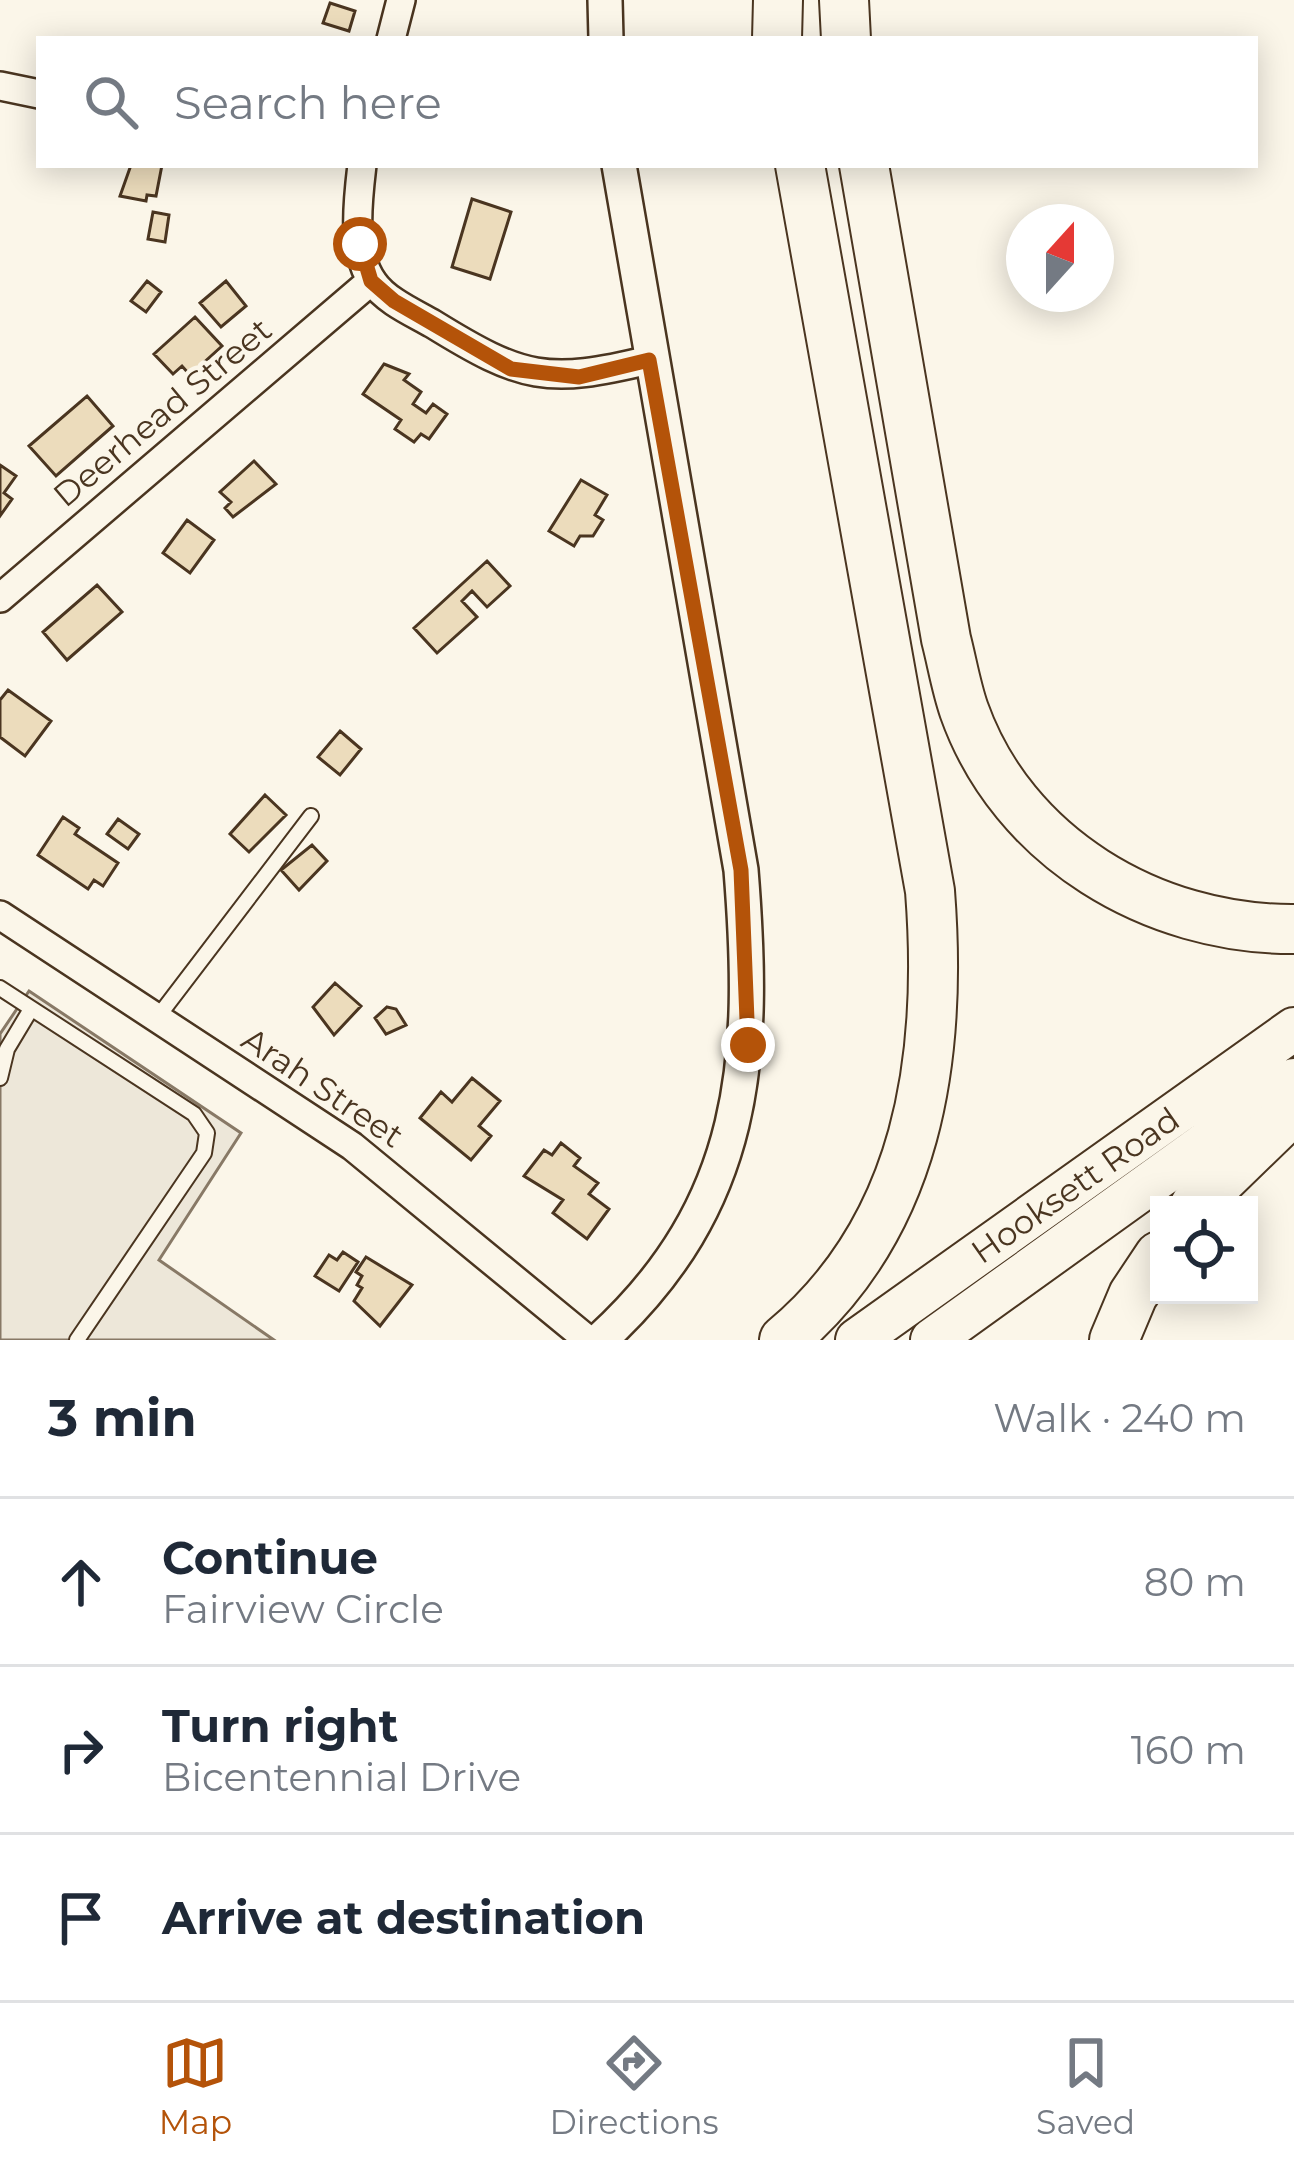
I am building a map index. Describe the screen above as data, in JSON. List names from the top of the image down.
{
  "streets": {
    "main road": ["Hooksett Road"],
    "street": ["Deerhead Street", "Arah Street"]
  },
  "north": "top",
  "page": {
    "search": "Search here",
    "heading": ["3 min", "Walk · 240 m"],
    "list": [
      ["Continue", "Fairview Circle", "80 m"],
      ["Turn right", "Bicentennial Drive", "160 m"],
      "Arrive at destination"
    ],
    "nav": ["Map", "Directions", "Saved"]
  }
}
